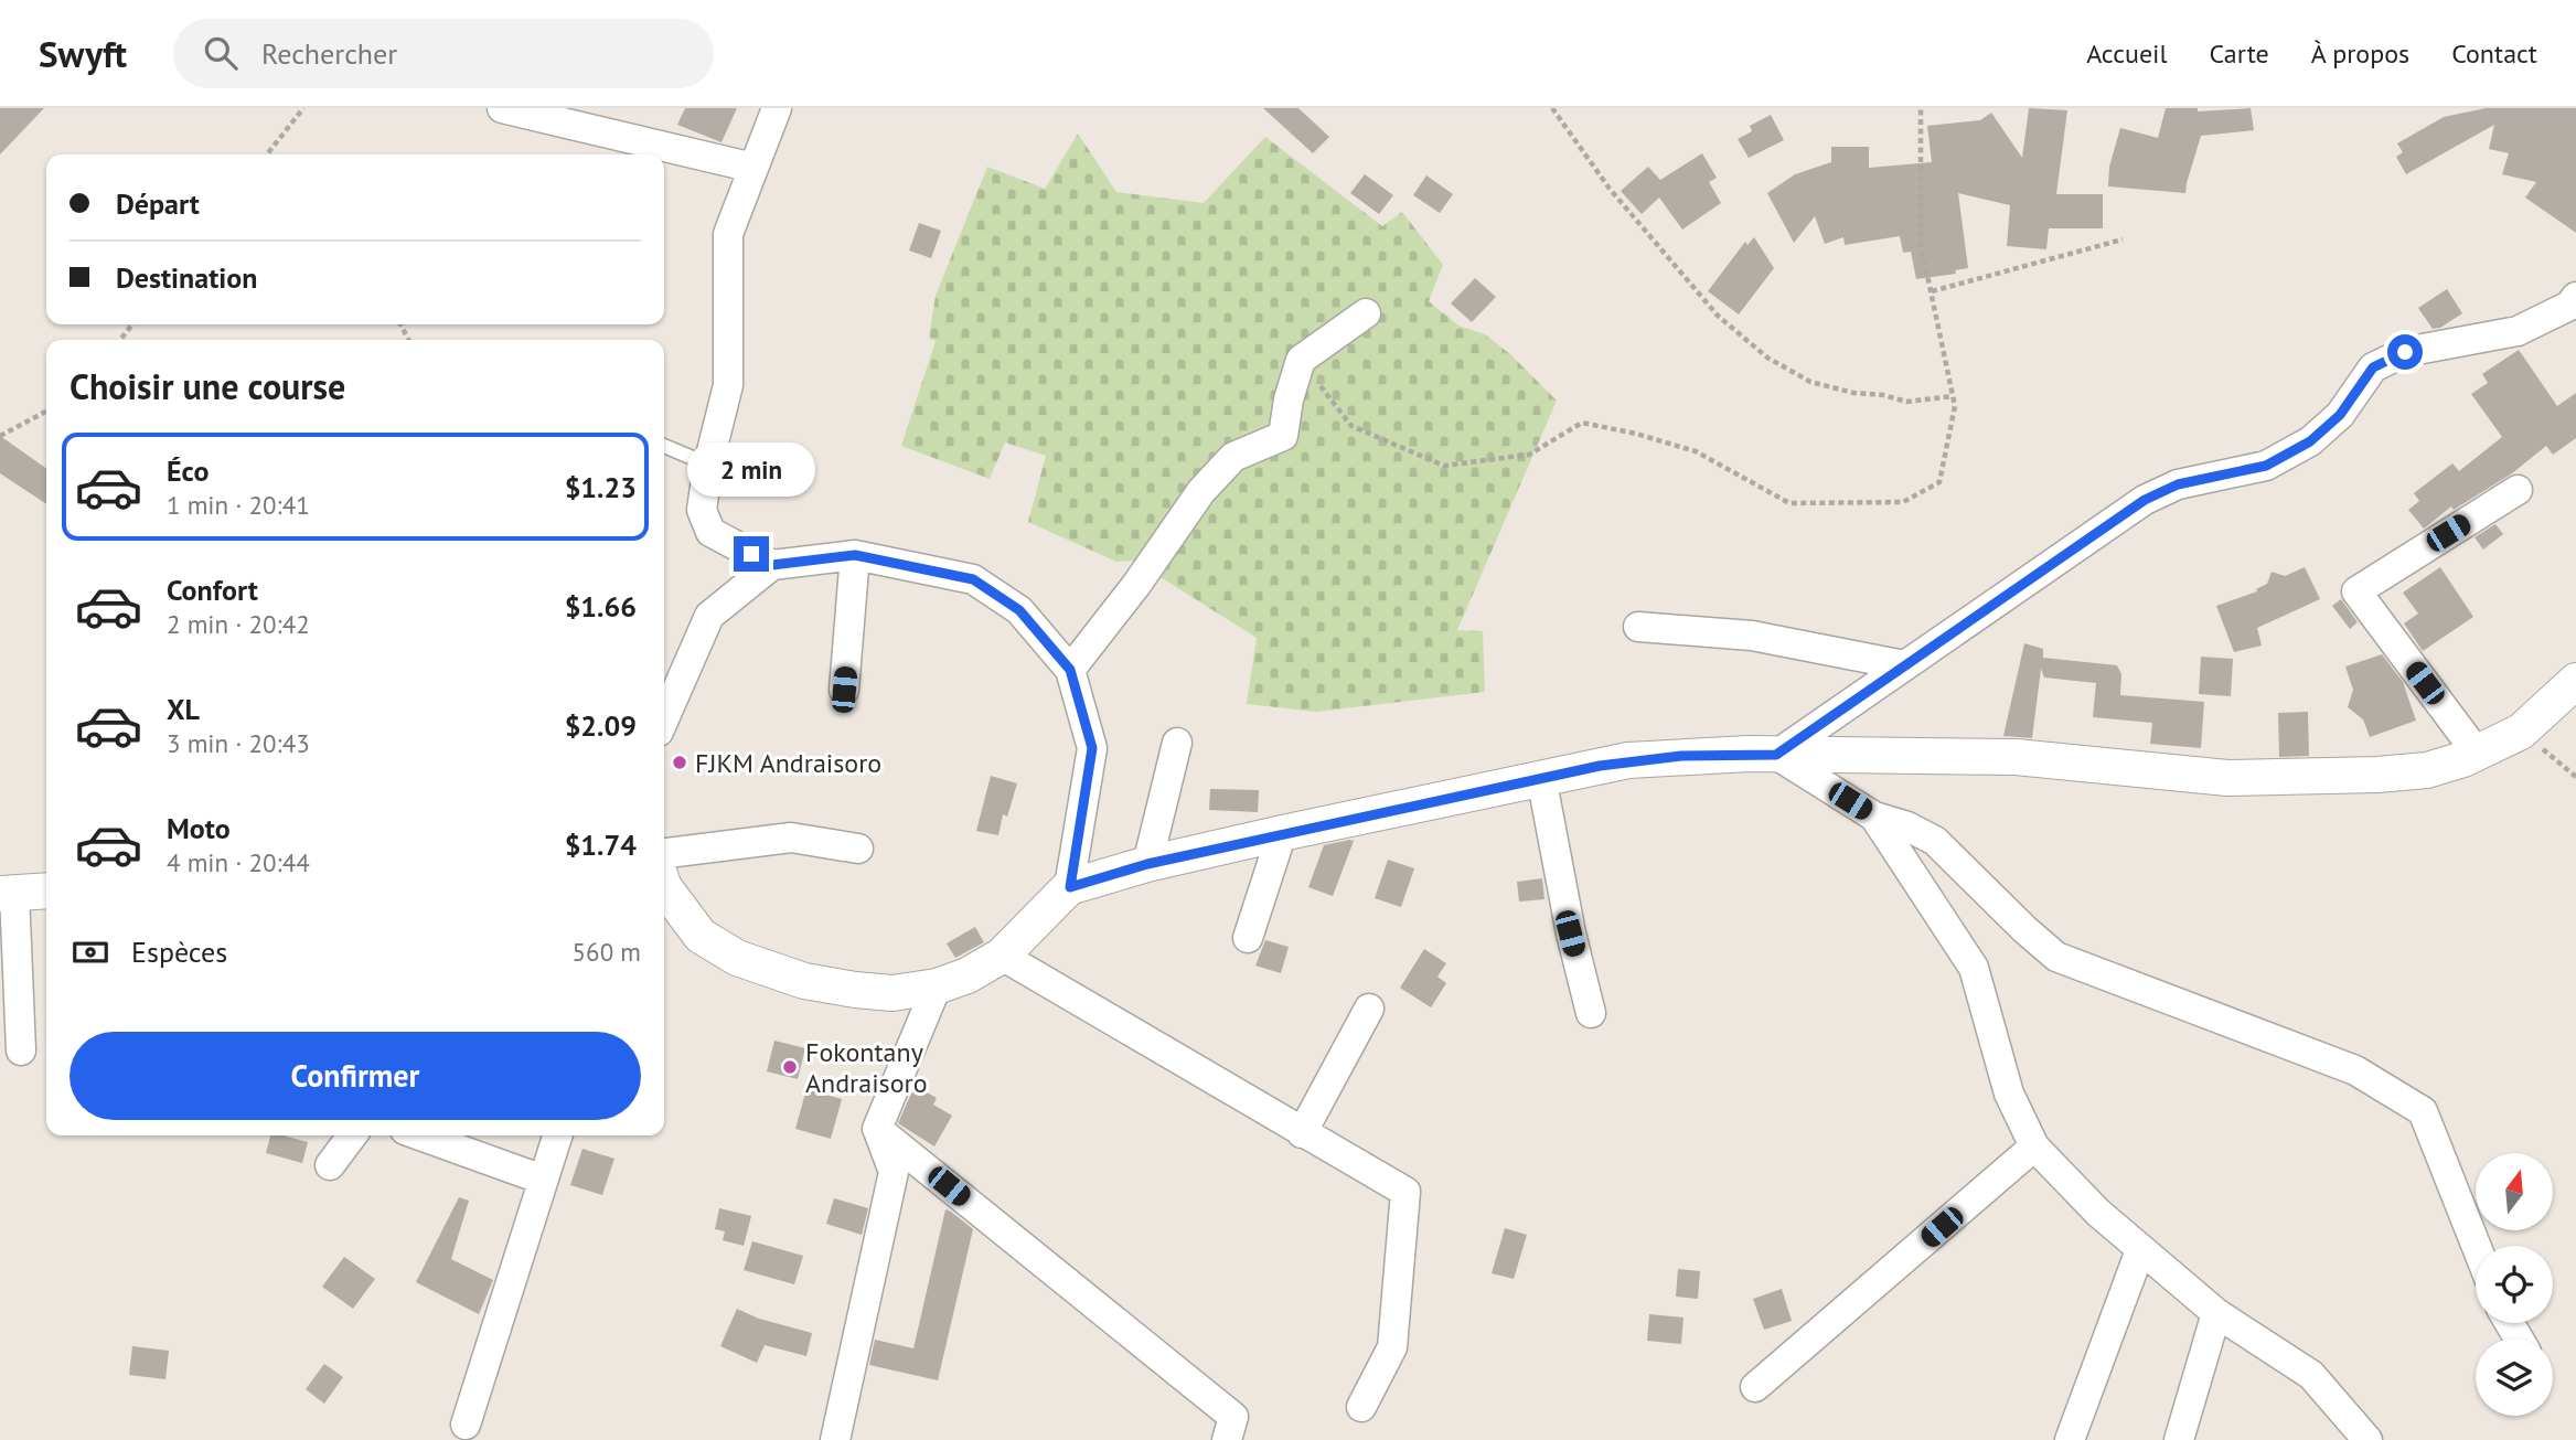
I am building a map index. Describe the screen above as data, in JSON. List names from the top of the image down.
{
  "places": ["FJKM Andraisoro", "Fokontany Andraisoro"],
  "north": "top",
  "page": {
    "header": "Swyft",
    "search": "Rechercher",
    "nav": [
      "Accueil",
      "Carte",
      "À propos",
      "Contact"
    ],
    "banner": ["Départ", "Destination"],
    "heading": "Choisir une course",
    "list": [
      {
        "name": "Éco",
        "note": "1 min · 20:41",
        "value": "$1.23"
      },
      {
        "name": "Confort",
        "note": "2 min · 20:42",
        "value": "$1.66"
      },
      {
        "name": "XL",
        "note": "3 min · 20:43",
        "value": "$2.09"
      },
      {
        "name": "Moto",
        "note": "4 min · 20:44",
        "value": "$1.74"
      }
    ],
    "bubble": "2 min",
    "pay": ["Espèces", "560 m"],
    "buttons": "Confirmer"
  }
}
